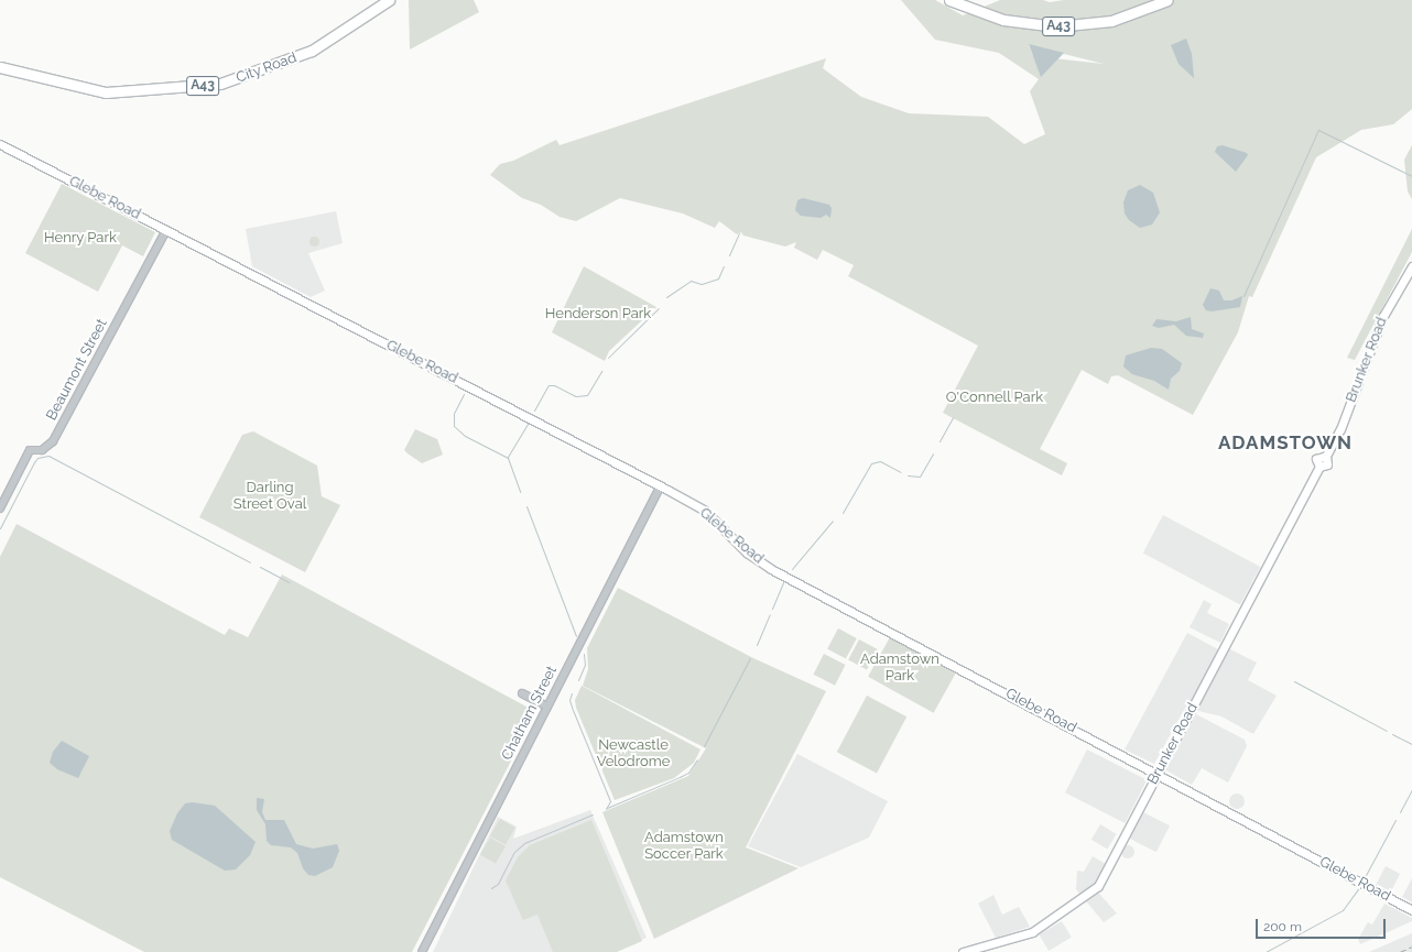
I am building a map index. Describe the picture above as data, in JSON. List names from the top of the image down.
{
  "streets": {
    "highway": ["A43", "City Road"],
    "main road": ["Glebe Road", "Brunker Road"],
    "street": ["Beaumont Street", "Chatham Street"]
  },
  "crossings": [
    ["Glebe Road", "Brunker Road"],
    ["Glebe Road", "Beaumont Street"],
    ["Glebe Road", "Chatham Street"]
  ],
  "districts": ["ADAMSTOWN"],
  "parks": [
    "Henry Park",
    "Henderson Park",
    "O'Connell Park",
    "Darling Street Oval",
    "Adamstown Park",
    "Newcastle Velodrome",
    "Adamstown Soccer Park"
  ],
  "scale_bar": "200 m"
}
